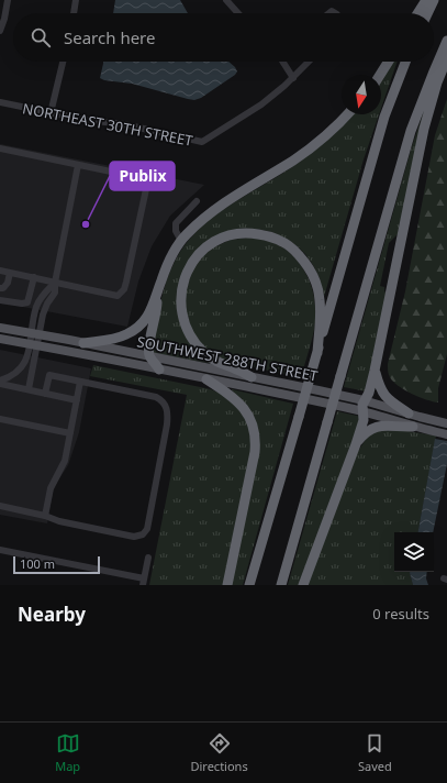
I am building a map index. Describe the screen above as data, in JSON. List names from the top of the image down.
{
  "streets": {
    "main road": ["SOUTHWEST 288TH STREET"],
    "street": ["NORTHEAST 30TH STREET"]
  },
  "places": ["Publix"],
  "scale_bar": "100 m",
  "north": "bottom",
  "page": {
    "search": "Search here",
    "scale": "100 m",
    "heading": ["Nearby", "0 results"],
    "nav": ["Map", "Directions", "Saved"]
  }
}
